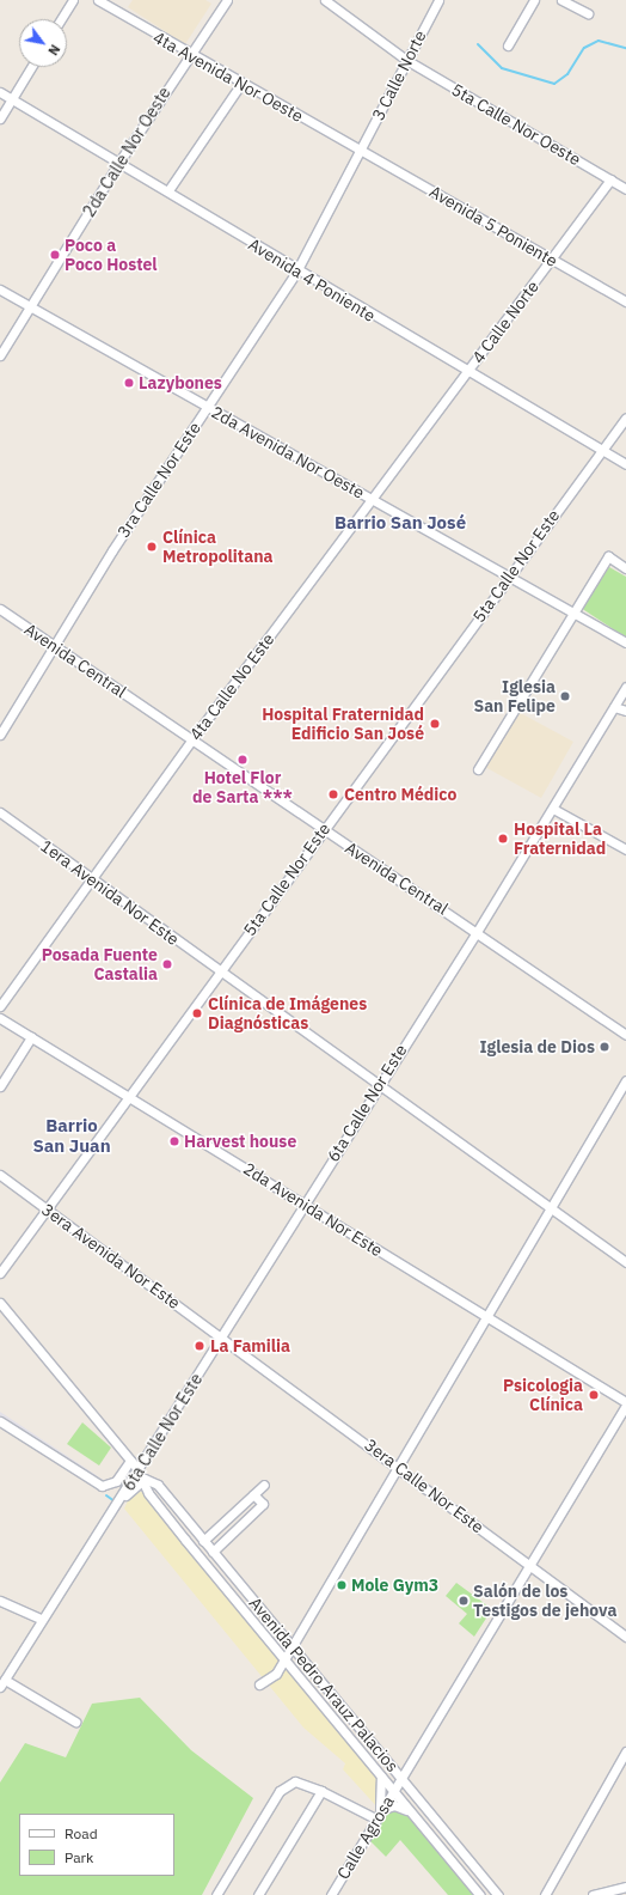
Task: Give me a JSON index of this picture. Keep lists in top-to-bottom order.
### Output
{
  "streets": {
    "street": [
      "3 Calle Norte",
      "4ta Avenida Nor Oeste",
      "5ta Calle Nor Oeste",
      "2da Calle Nor Oeste",
      "Avenida 5 Poniente",
      "Avenida 4 Poniente",
      "4 Calle Norte",
      "2da Avenida Nor Oeste",
      "3ra Calle Nor Este",
      "5ta Calle Nor Este",
      "Avenida Central",
      "4ta Calle No Este",
      "1era Avenida Nor Este",
      "6ta Calle Nor Este",
      "2da Avenida Nor Este",
      "3era Avenida Nor Este",
      "3era Calle Nor Este",
      "Avenida Pedro Arauz Palacios",
      "Calle Agrosa"
    ]
  },
  "crossings": [
    ["3 Calle Norte", "4ta Avenida Nor Oeste"],
    ["3 Calle Norte", "5ta Calle Nor Oeste"],
    ["3 Calle Norte", "Avenida 5 Poniente"],
    ["3 Calle Norte", "3ra Calle Nor Este"],
    ["4ta Avenida Nor Oeste", "2da Calle Nor Oeste"],
    ["4ta Avenida Nor Oeste", "Avenida 5 Poniente"],
    ["4ta Avenida Nor Oeste", "3ra Calle Nor Este"],
    ["5ta Calle Nor Oeste", "4 Calle Norte"],
    ["2da Calle Nor Oeste", "Avenida 4 Poniente"],
    ["2da Calle Nor Oeste", "2da Avenida Nor Oeste"],
    ["Avenida 5 Poniente", "4 Calle Norte"],
    ["Avenida 5 Poniente", "3ra Calle Nor Este"],
    ["Avenida 4 Poniente", "4 Calle Norte"],
    ["Avenida 4 Poniente", "3ra Calle Nor Este"],
    ["Avenida 4 Poniente", "5ta Calle Nor Este"],
    ["Avenida 4 Poniente", "4ta Calle No Este"],
    ["4 Calle Norte", "4ta Calle No Este"],
    ["2da Avenida Nor Oeste", "3ra Calle Nor Este"],
    ["2da Avenida Nor Oeste", "5ta Calle Nor Este"],
    ["2da Avenida Nor Oeste", "4ta Calle No Este"],
    ["3ra Calle Nor Este", "Avenida Central"],
    ["5ta Calle Nor Este", "Avenida Central"],
    ["5ta Calle Nor Este", "1era Avenida Nor Este"],
    ["5ta Calle Nor Este", "2da Avenida Nor Este"],
    ["5ta Calle Nor Este", "3era Avenida Nor Este"],
    ["Avenida Central", "4ta Calle No Este"],
    ["Avenida Central", "6ta Calle Nor Este"],
    ["4ta Calle No Este", "1era Avenida Nor Este"],
    ["6ta Calle Nor Este", "2da Avenida Nor Este"],
    ["6ta Calle Nor Este", "3era Avenida Nor Este"],
    ["6ta Calle Nor Este", "3era Calle Nor Este"],
    ["6ta Calle Nor Este", "Avenida Pedro Arauz Palacios"],
    ["3era Avenida Nor Este", "3era Calle Nor Este"],
    ["3era Calle Nor Este", "Calle Agrosa"],
    ["Avenida Pedro Arauz Palacios", "Calle Agrosa"]
  ],
  "districts": ["Barrio San José", "Barrio San Juan"],
  "places": [
    "Poco a Poco Hostel",
    "Lazybones",
    "Clínica Metropolitana",
    "Iglesia San Felipe",
    "Hospital Fraternidad Edificio San José",
    "Hotel Flor de Sarta ***",
    "Centro Médico",
    "Hospital La Fraternidad",
    "Posada Fuente Castalia",
    "Clínica de Imágenes Diagnósticas",
    "Iglesia de Dios",
    "Harvest house",
    "La Familia",
    "Psicologia Clínica",
    "Mole Gym3",
    "Salón de los Testigos de jehova"
  ],
  "legend": ["Road", "Park"],
  "north": "bottom right"
}
